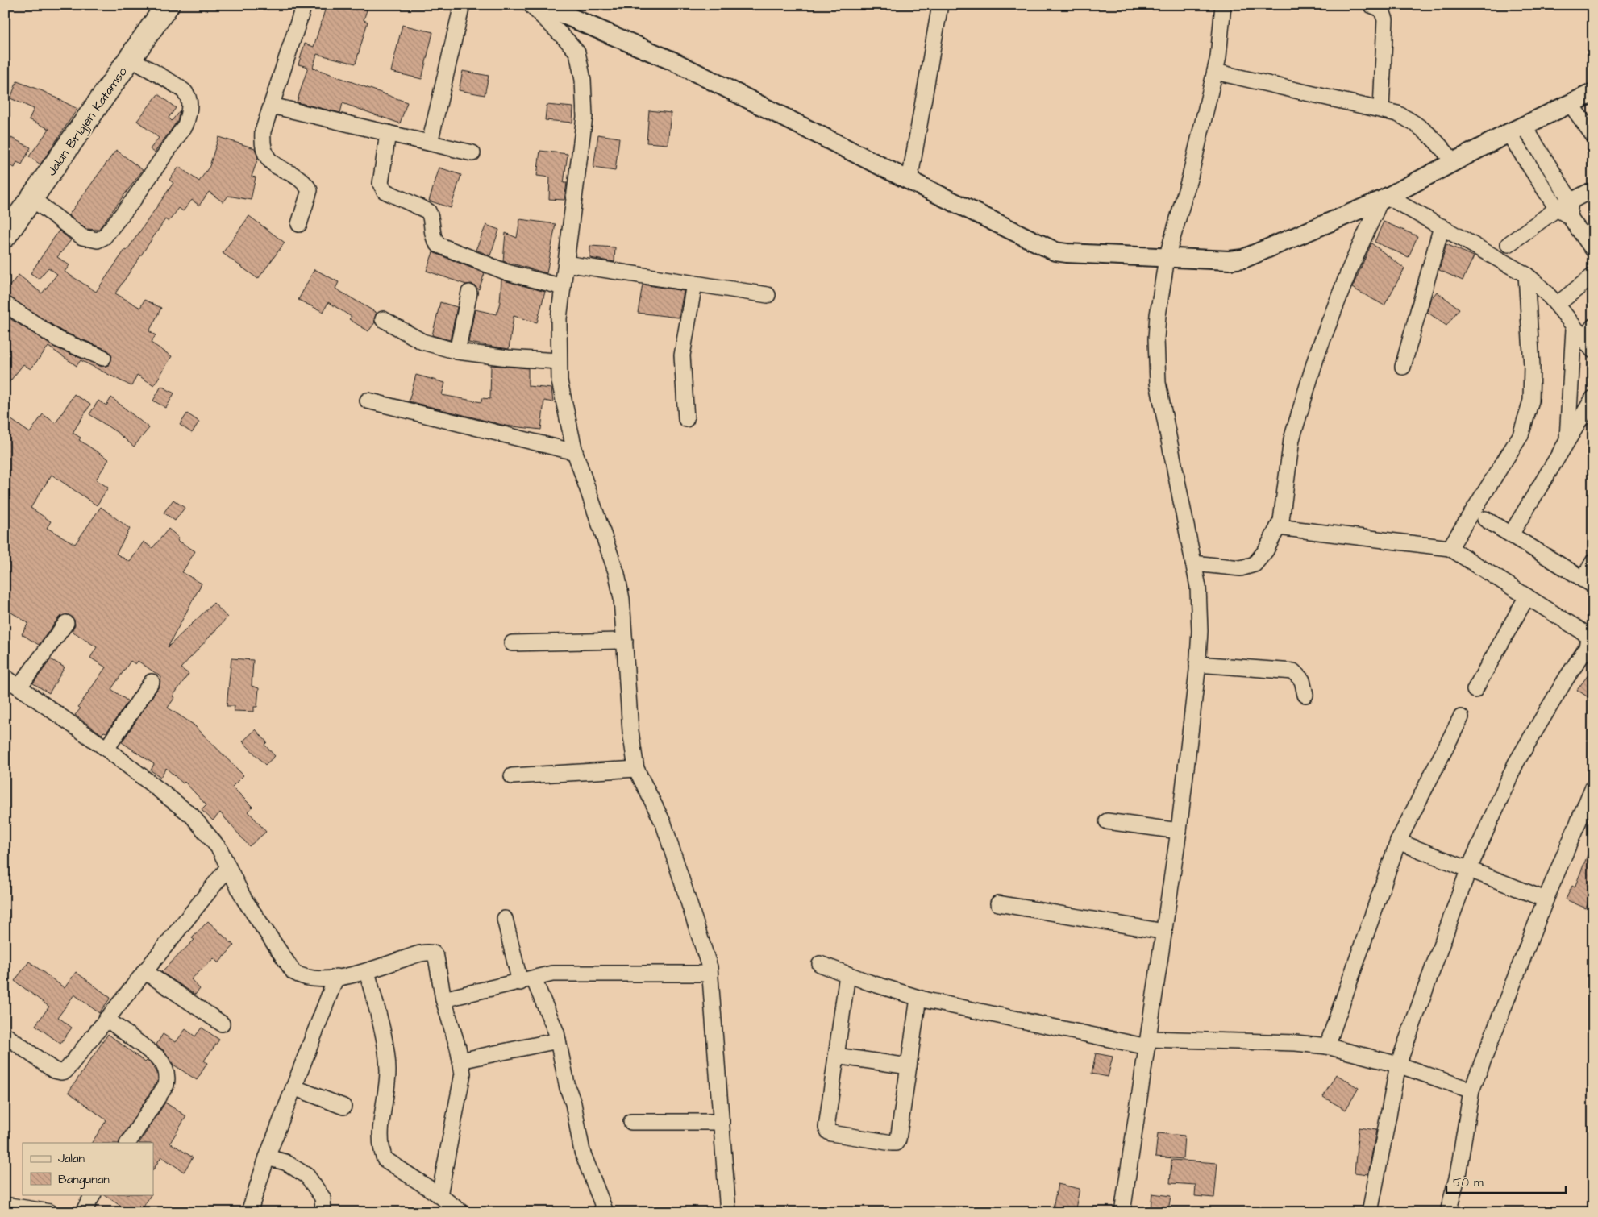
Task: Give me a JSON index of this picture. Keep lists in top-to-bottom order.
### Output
{
  "streets": {
    "main road": ["Jalan Brigjen Katamso"]
  },
  "legend": ["Jalan", "Bangunan"],
  "scale_bar": "50 m"
}
